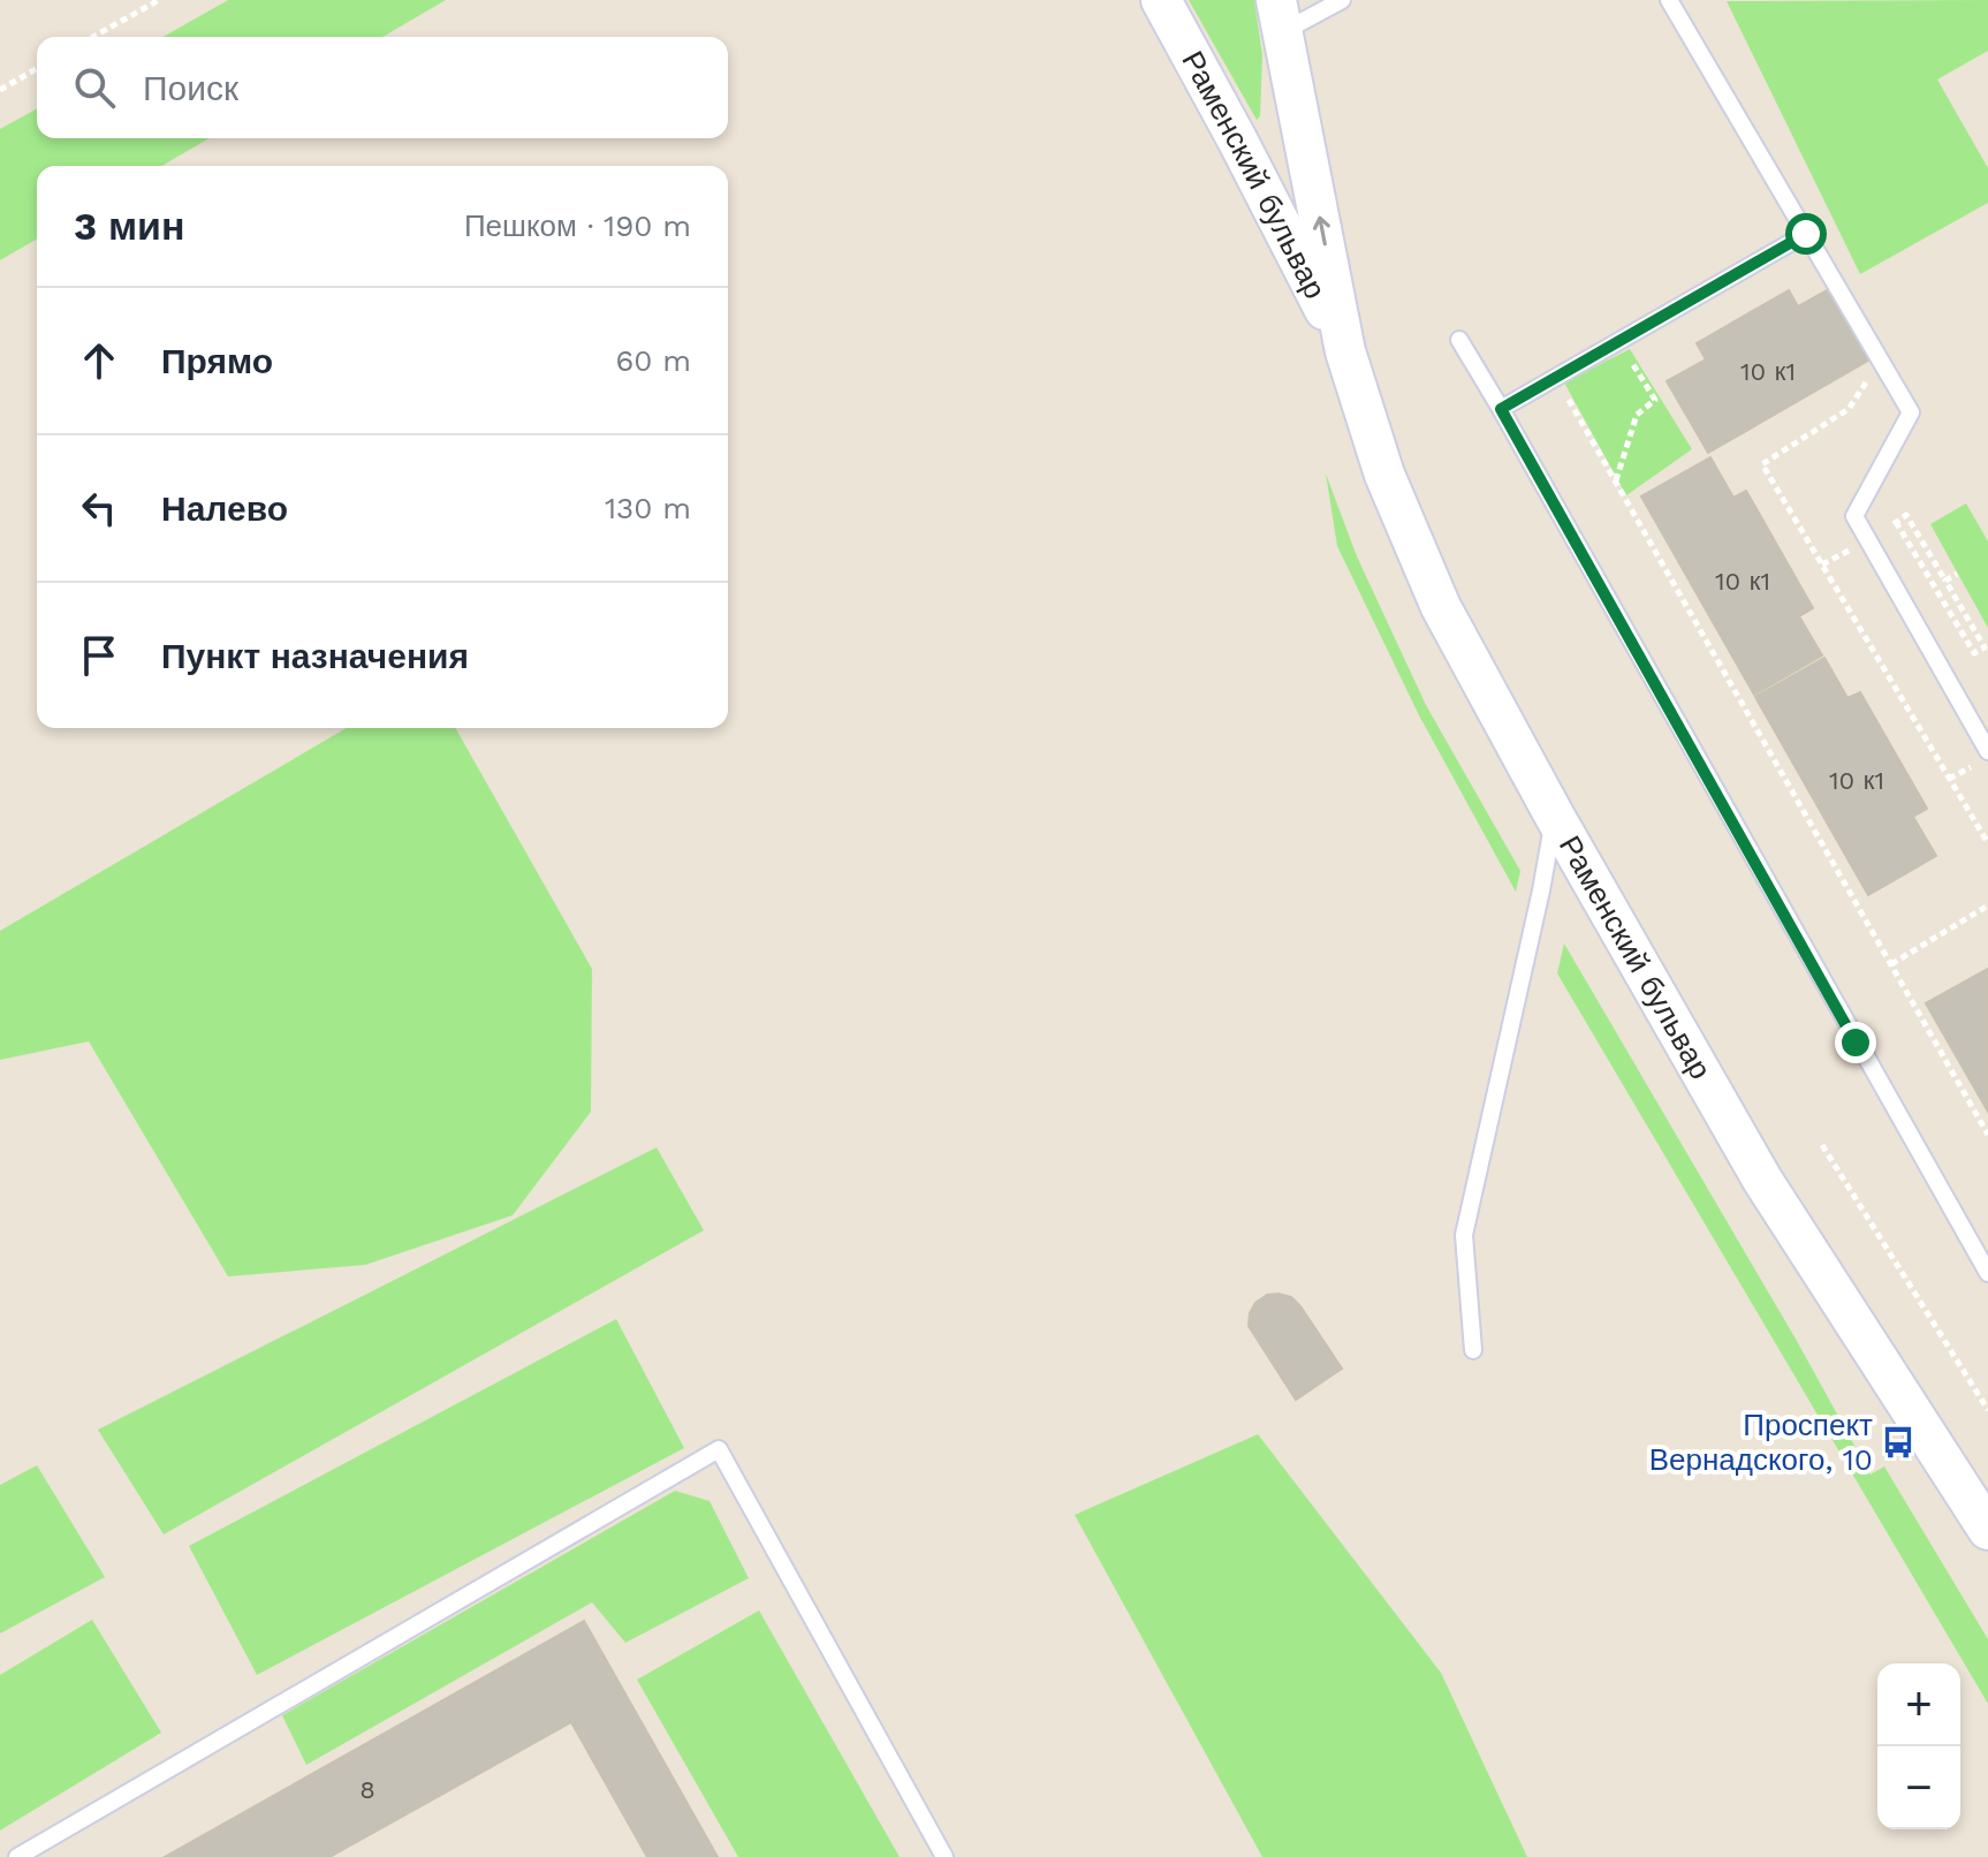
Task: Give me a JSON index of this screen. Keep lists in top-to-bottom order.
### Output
{
  "streets": {
    "street": ["Раменский бульвар"]
  },
  "places": {
    "bus stop": ["Проспект Вернадского, 10"]
  },
  "house_numbers": [
    "10 к1",
    "10 к1",
    "10 к1",
    "8"
  ],
  "page": {
    "search": "Поиск",
    "heading": ["3 мин", "Пешком · 190 m"],
    "list": [
      ["Прямо", "60 m"],
      ["Налево", "130 m"],
      "Пункт назначения"
    ],
    "map_buttons": ["+", "−"]
  }
}
